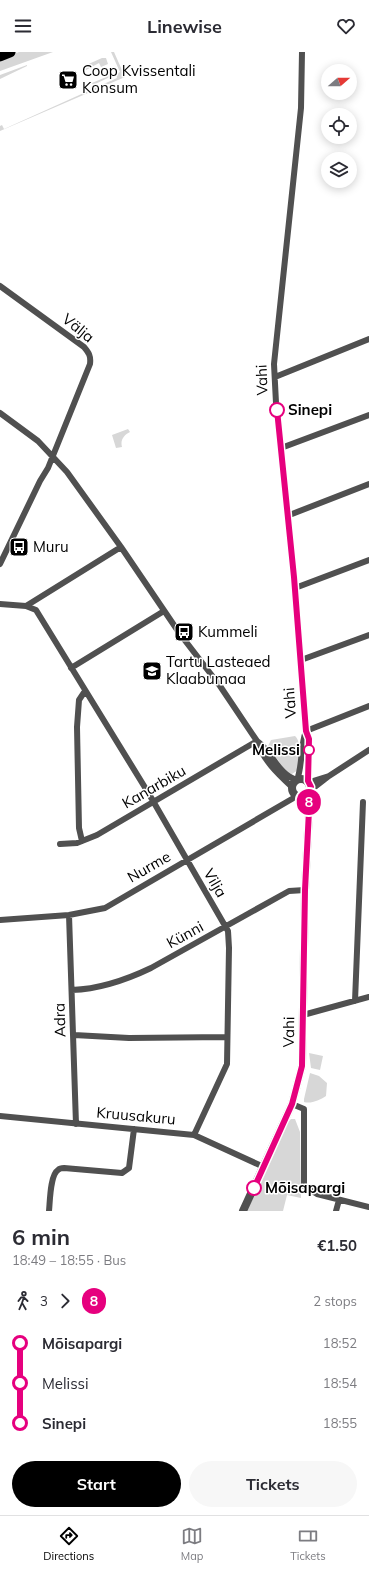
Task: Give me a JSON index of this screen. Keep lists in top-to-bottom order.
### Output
{
  "streets": {
    "street": [
      "Välja",
      "Vahi",
      "Kanarbiku",
      "Nurme",
      "Vilja",
      "Künni",
      "Adra",
      "Kruusakuru"
    ]
  },
  "crossings": [
    ["Vahi", "Nurme"],
    ["Vahi", "Künni"],
    ["Vahi", "Kruusakuru"],
    ["Kanarbiku", "Vilja"],
    ["Nurme", "Vilja"],
    ["Nurme", "Adra"],
    ["Vilja", "Künni"],
    ["Vilja", "Kruusakuru"],
    ["Künni", "Adra"],
    ["Adra", "Kruusakuru"]
  ],
  "places": {
    "supermarket": ["Coop Kvissentali Konsum"],
    "other": ["Sinepi", "Melissi", "Mõisapargi"],
    "bus stop": ["Muru", "Kummeli"],
    "school or university": ["Tartu Lasteaed Klaabumaa"]
  },
  "lines": ["bus line 8"],
  "north": "right",
  "page": {
    "header": "Linewise",
    "on_map": "8",
    "heading": ["6 min", "18:49 – 18:55 · Bus", "€1.50"],
    "legs": ["3", "8", "2 stops"],
    "list": [
      {
        "name": "Mõisapargi",
        "value": "18:52"
      },
      {
        "name": "Melissi",
        "value": "18:54"
      },
      {
        "name": "Sinepi",
        "value": "18:55"
      }
    ],
    "buttons": ["Start", "Tickets"],
    "tabs": ["Directions", "Map", "Tickets"]
  }
}
